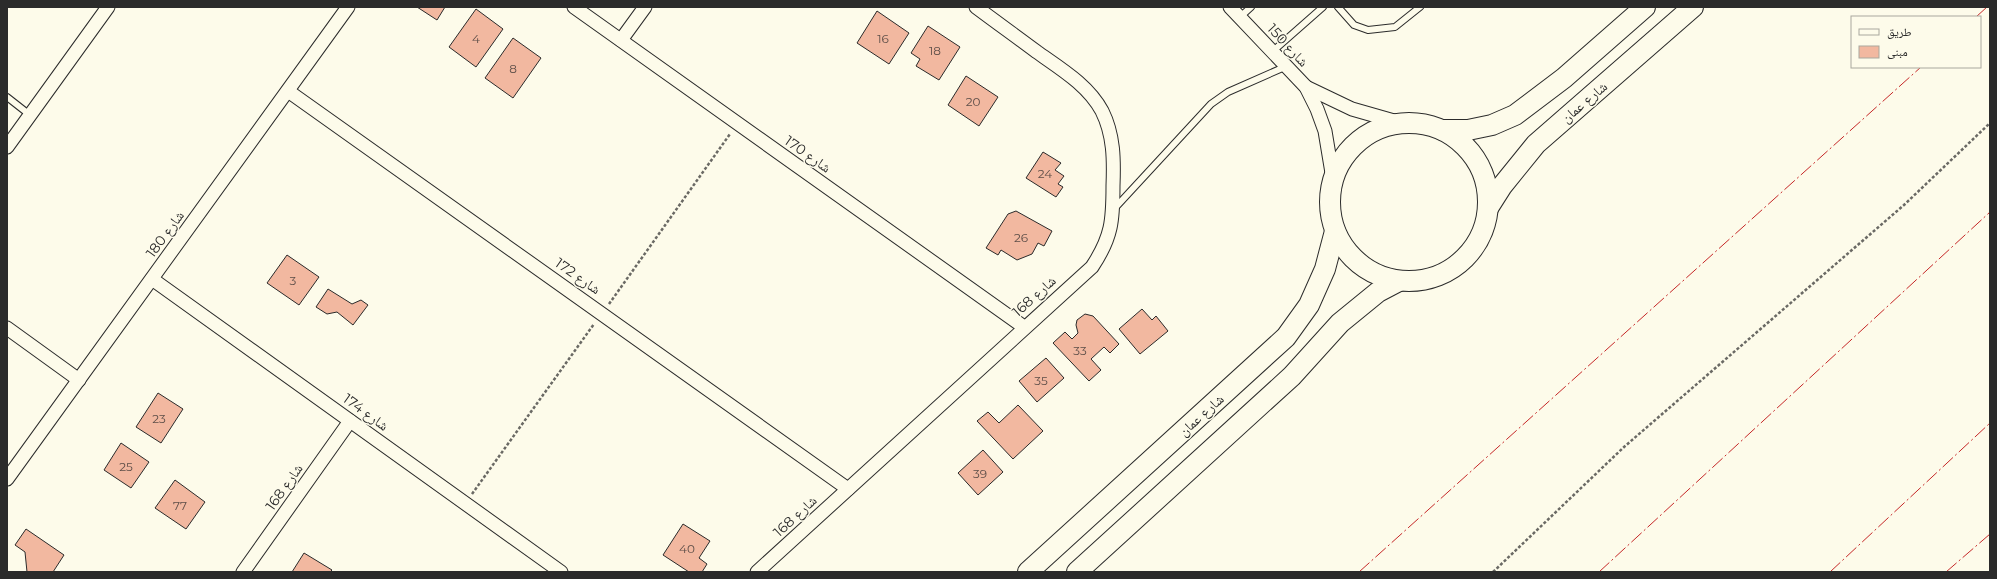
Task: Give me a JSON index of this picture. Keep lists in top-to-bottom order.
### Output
{
  "streets": {
    "main road": ["شارع عمان"],
    "street": [
      "شارع 150",
      "شارع 170",
      "شارع 180",
      "شارع 172",
      "شارع 168",
      "شارع 174"
    ]
  },
  "crossings": [
    ["شارع 170", "شارع 168"],
    ["شارع 180", "شارع 172"],
    ["شارع 180", "شارع 174"],
    ["شارع 172", "شارع 168"],
    ["شارع 168", "شارع 174"]
  ],
  "house_numbers": [
    "4",
    "16",
    "18",
    "8",
    "20",
    "24",
    "26",
    "3",
    "33",
    "35",
    "23",
    "25",
    "39",
    "77",
    "40"
  ],
  "legend": ["طريق", "مبنى"]
}
